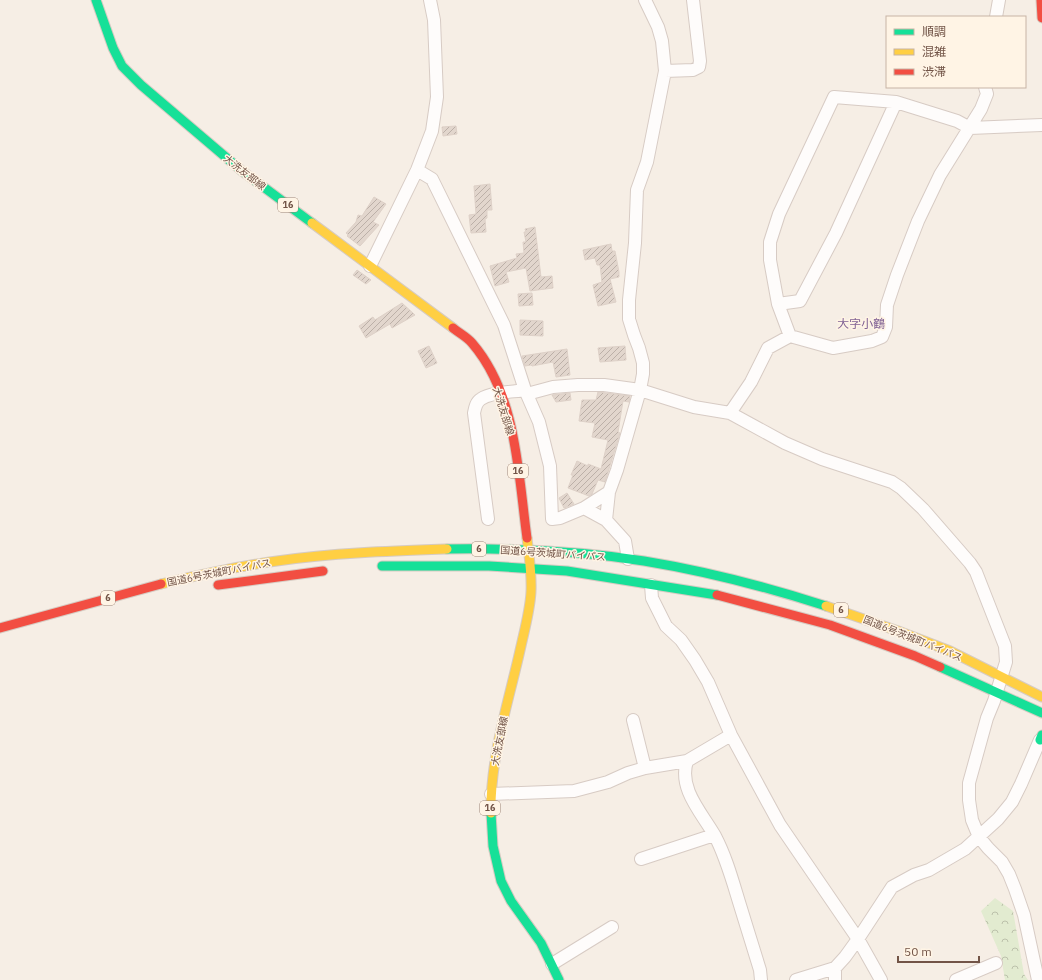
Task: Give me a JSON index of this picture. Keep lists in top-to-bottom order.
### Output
{
  "streets": {
    "main road": [
      "大洗友部線",
      "16",
      "6",
      "国道6号茨城町バイパス"
    ]
  },
  "crossings": [
    ["大洗友部線", "国道6号茨城町バイパス"]
  ],
  "districts": ["大字小鶴"],
  "legend": ["順調", "混雑", "渋滞"],
  "scale_bar": "50 m"
}
